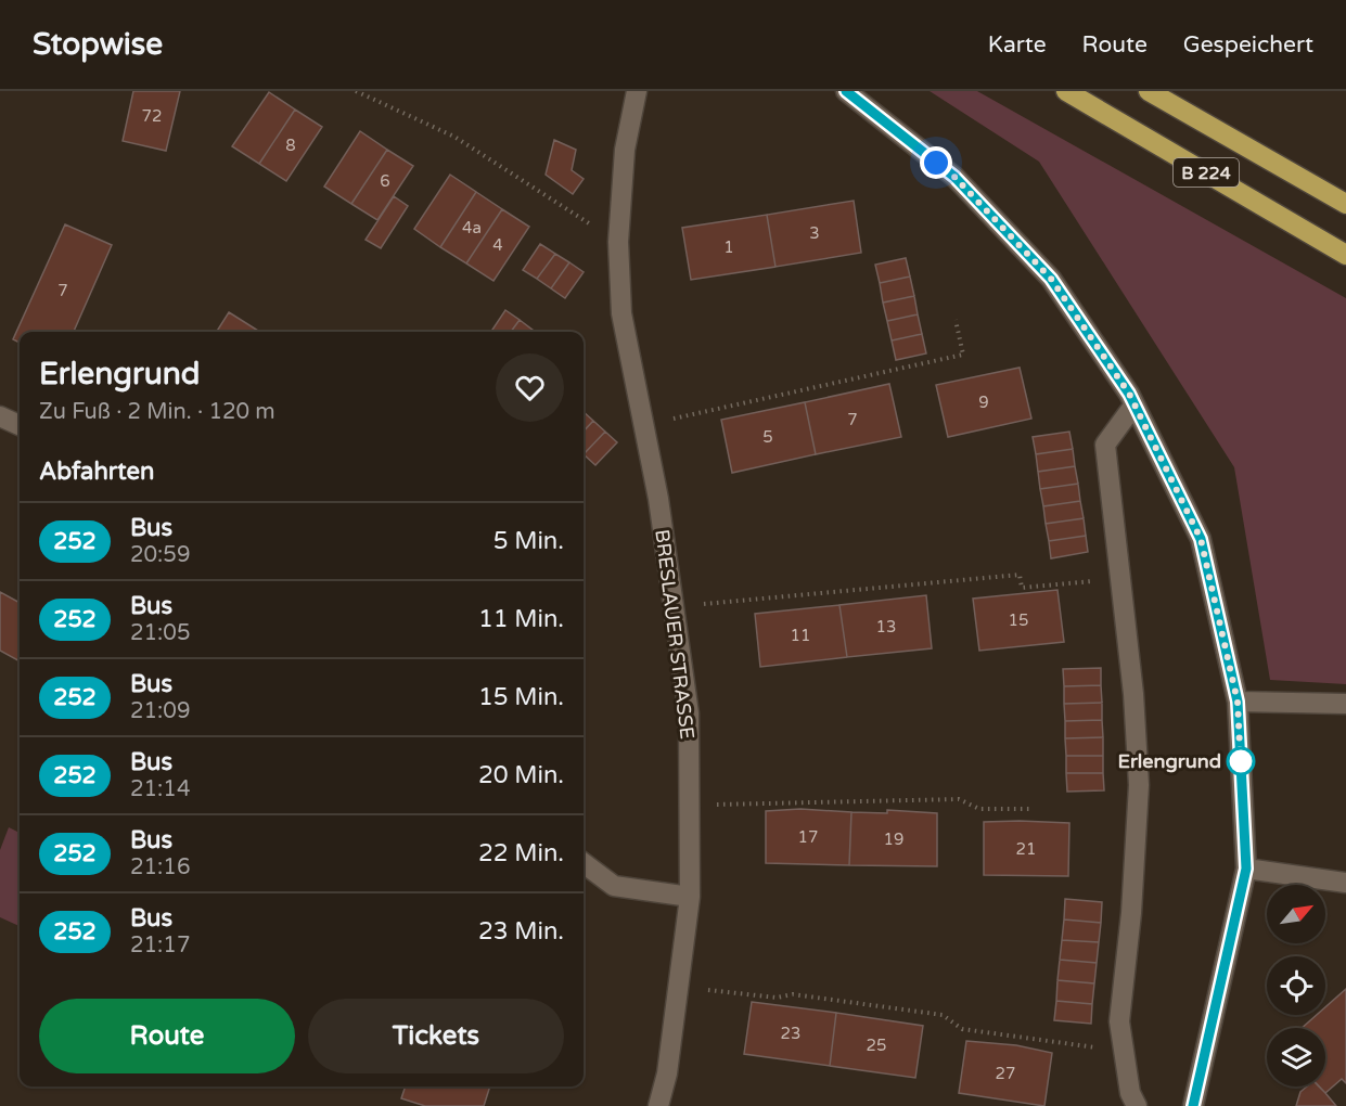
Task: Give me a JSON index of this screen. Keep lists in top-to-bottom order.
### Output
{
  "streets": {
    "highway": ["B 224"],
    "street": ["BRESLAUER STRASSE"]
  },
  "places": ["Erlengrund"],
  "lines": ["bus line 252"],
  "house_numbers": [
    "72",
    "8",
    "6",
    "4a",
    "3",
    "4",
    "1",
    "7",
    "9",
    "7",
    "5",
    "15",
    "13",
    "11",
    "17",
    "19",
    "21",
    "23",
    "25",
    "27"
  ],
  "north": "top right",
  "page": {
    "header": "Stopwise",
    "nav": ["Karte", "Route", "Gespeichert"],
    "heading": [
      ["Erlengrund", "Zu Fuß · 2 Min. · 120 m"],
      "Abfahrten"
    ],
    "list": [
      {
        "mark": "252",
        "name": "Bus",
        "note": "20:59",
        "value": "5 Min."
      },
      {
        "mark": "252",
        "name": "Bus",
        "note": "21:05",
        "value": "11 Min."
      },
      {
        "mark": "252",
        "name": "Bus",
        "note": "21:09",
        "value": "15 Min."
      },
      {
        "mark": "252",
        "name": "Bus",
        "note": "21:14",
        "value": "20 Min."
      },
      {
        "mark": "252",
        "name": "Bus",
        "note": "21:16",
        "value": "22 Min."
      },
      {
        "mark": "252",
        "name": "Bus",
        "note": "21:17",
        "value": "23 Min."
      }
    ],
    "buttons": ["Route", "Tickets"]
  }
}
